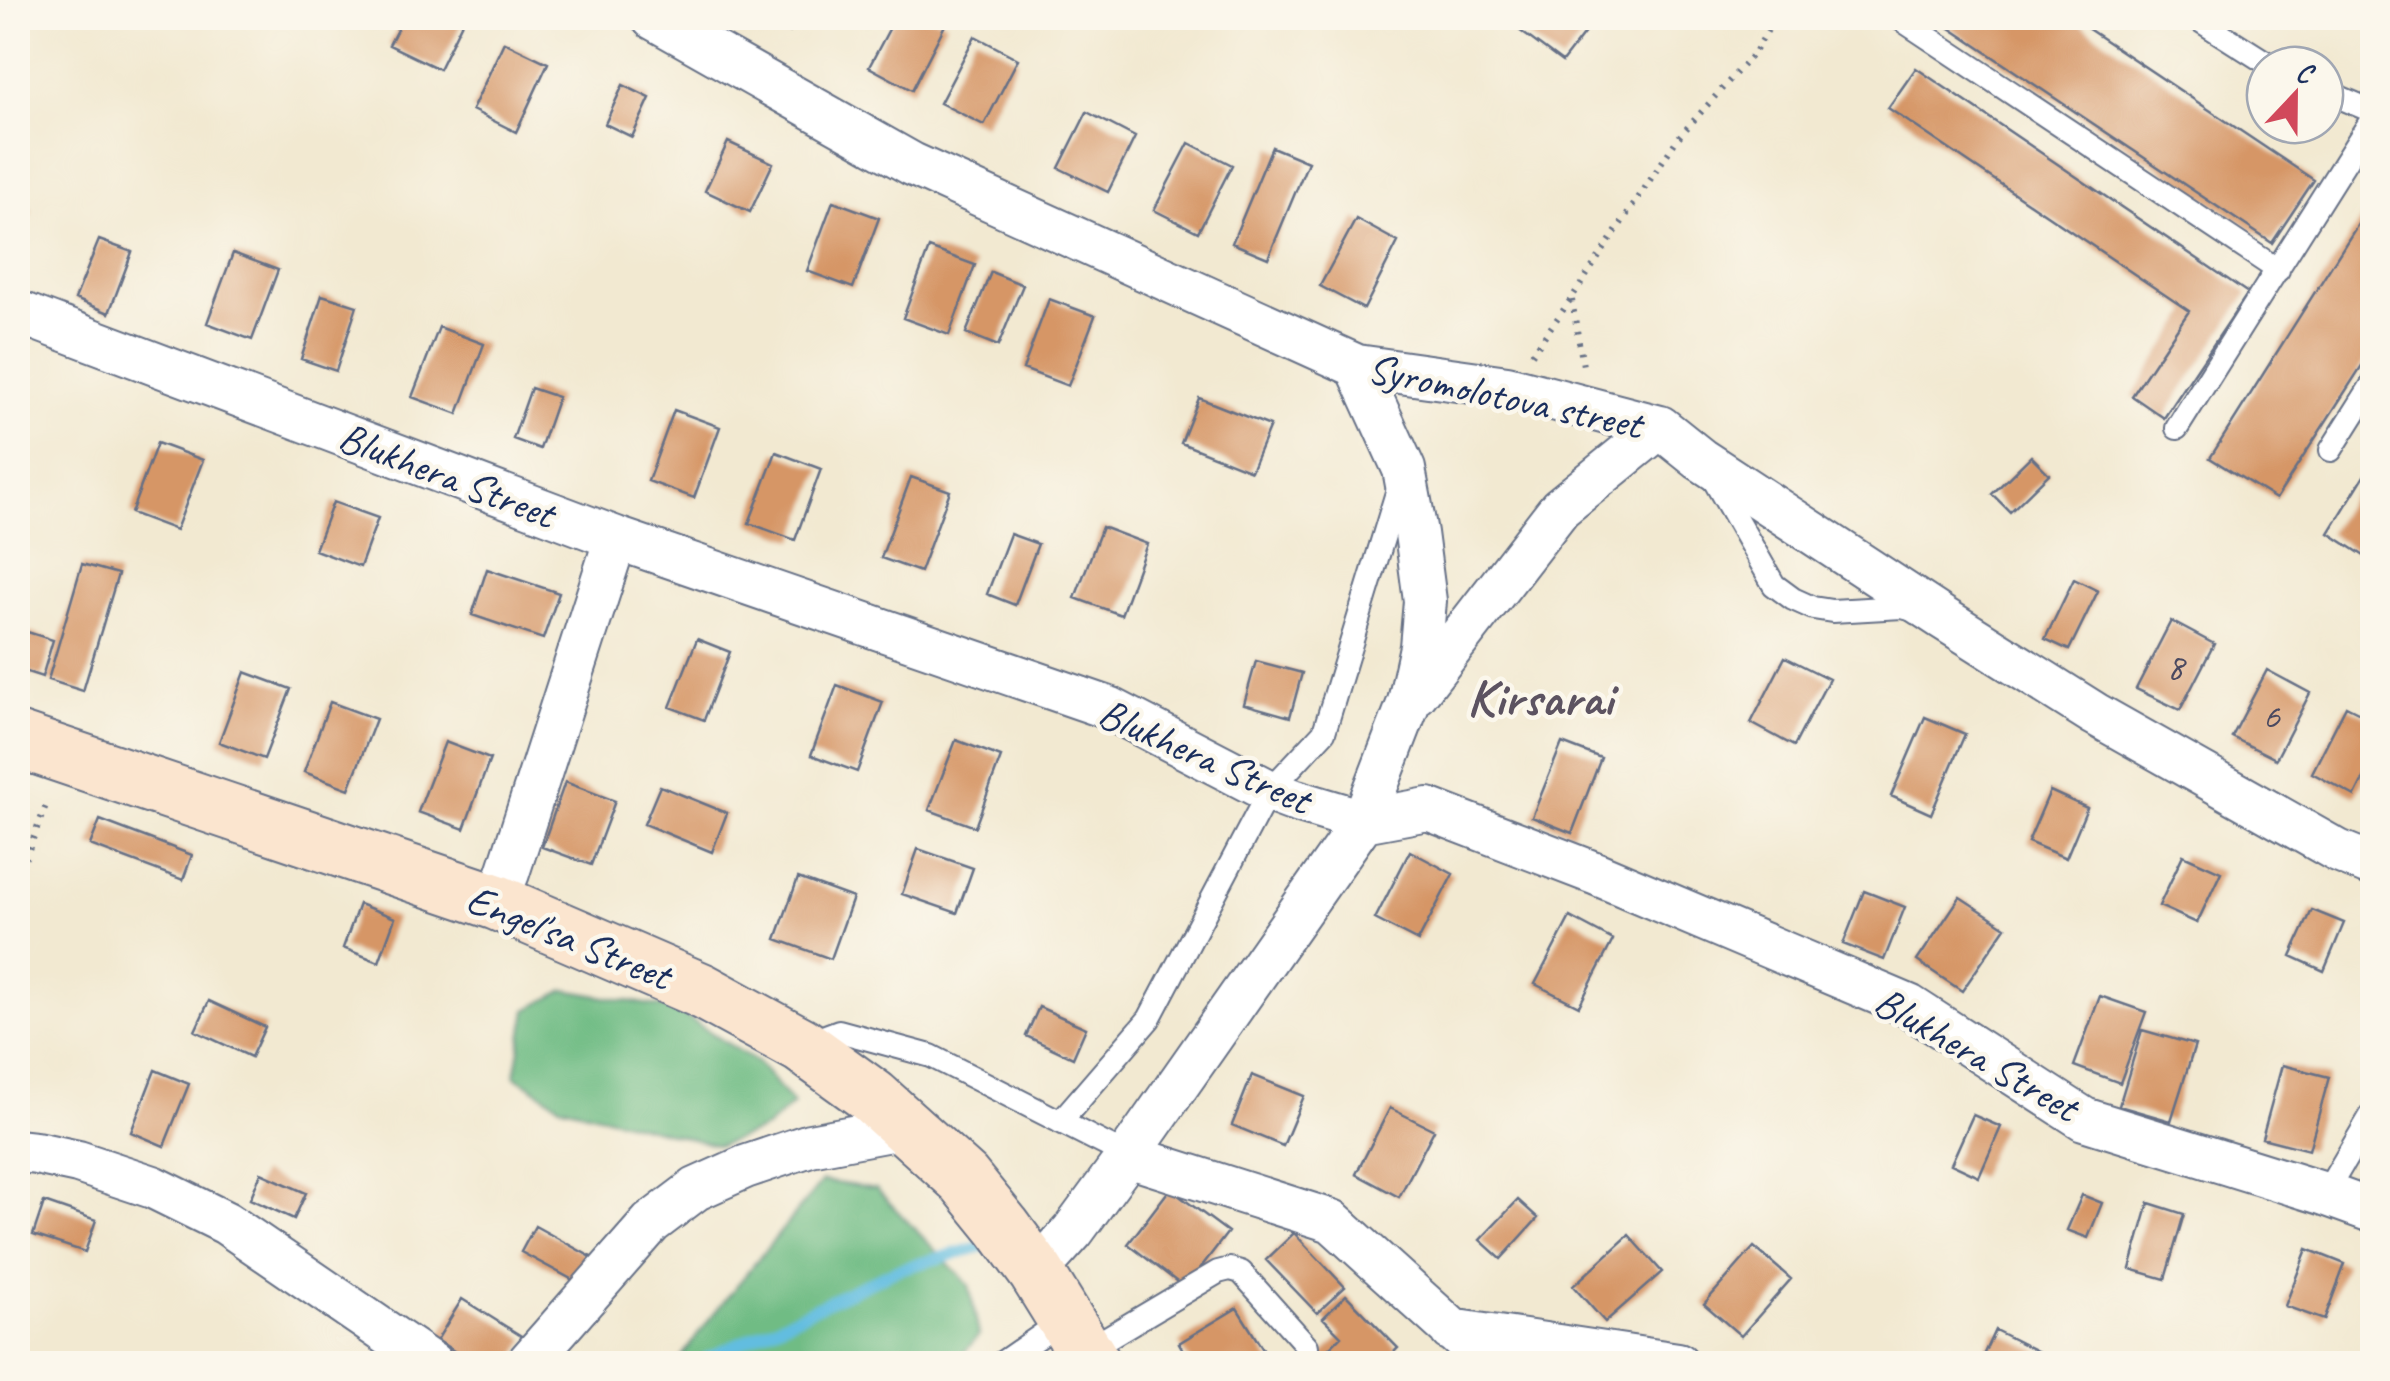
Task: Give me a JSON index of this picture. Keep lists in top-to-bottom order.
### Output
{
  "streets": {
    "main road": ["Engel'sa Street"],
    "street": ["Syromolotova street", "Blukhera Street"]
  },
  "districts": ["Kirsarai"],
  "house_numbers": ["8", "6"],
  "north": "top"
}
